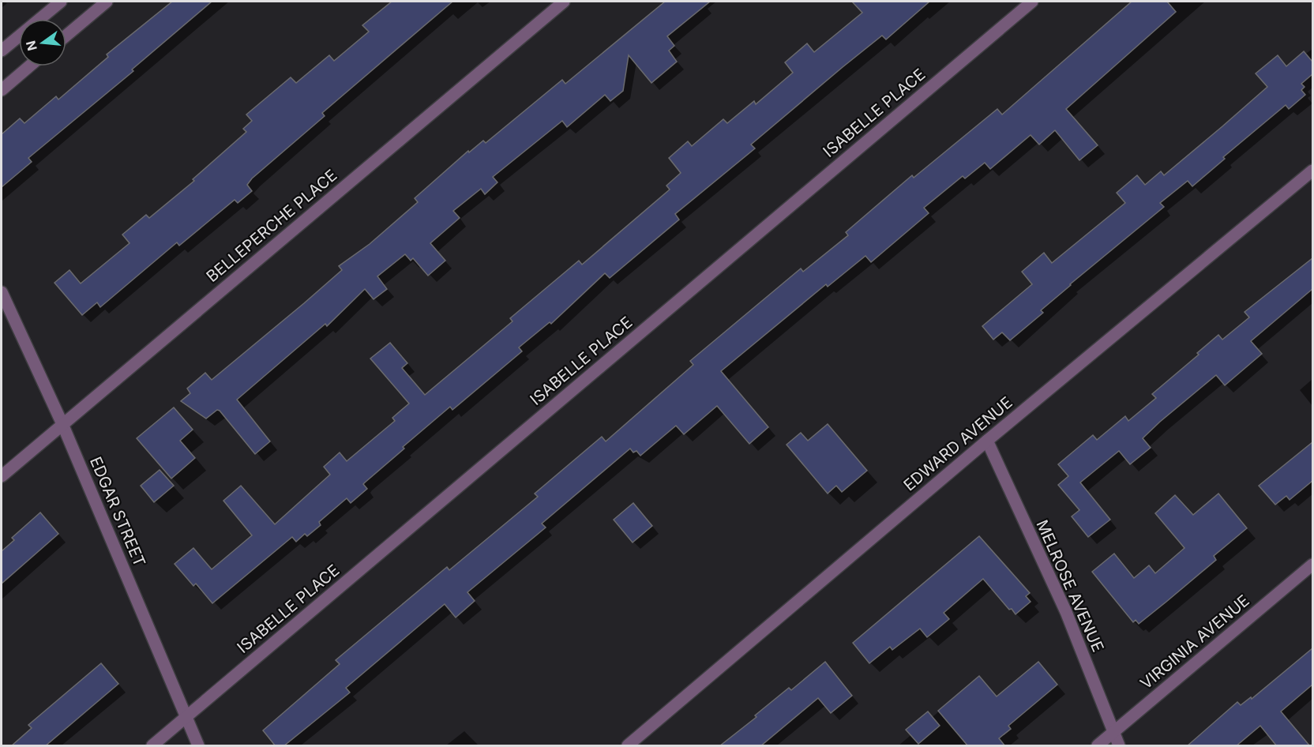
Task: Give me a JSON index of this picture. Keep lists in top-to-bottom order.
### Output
{
  "streets": {
    "street": [
      "ISABELLE PLACE",
      "BELLEPERCHE PLACE",
      "EDWARD AVENUE",
      "EDGAR STREET",
      "MELROSE AVENUE",
      "VIRGINIA AVENUE"
    ]
  },
  "crossings": [
    ["ISABELLE PLACE", "EDGAR STREET"],
    ["BELLEPERCHE PLACE", "EDGAR STREET"],
    ["EDWARD AVENUE", "MELROSE AVENUE"],
    ["MELROSE AVENUE", "VIRGINIA AVENUE"]
  ],
  "north": "left"
}
